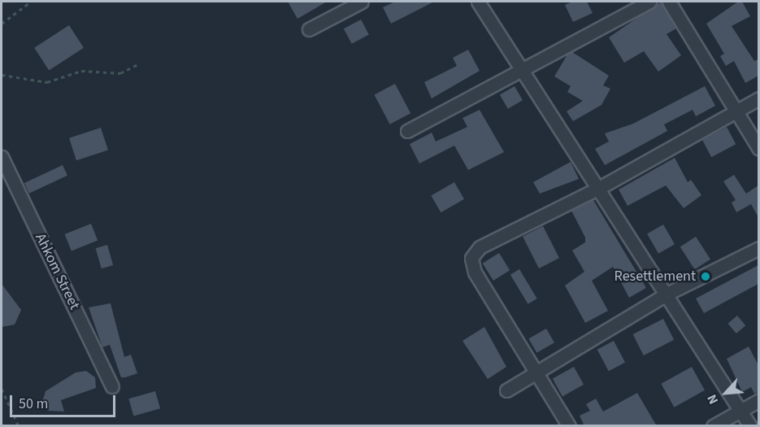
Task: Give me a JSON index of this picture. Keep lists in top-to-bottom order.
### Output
{
  "streets": {
    "street": ["Ahkom Street"]
  },
  "places": ["Resettlement"],
  "scale_bar": "50 m",
  "north": "bottom left"
}
